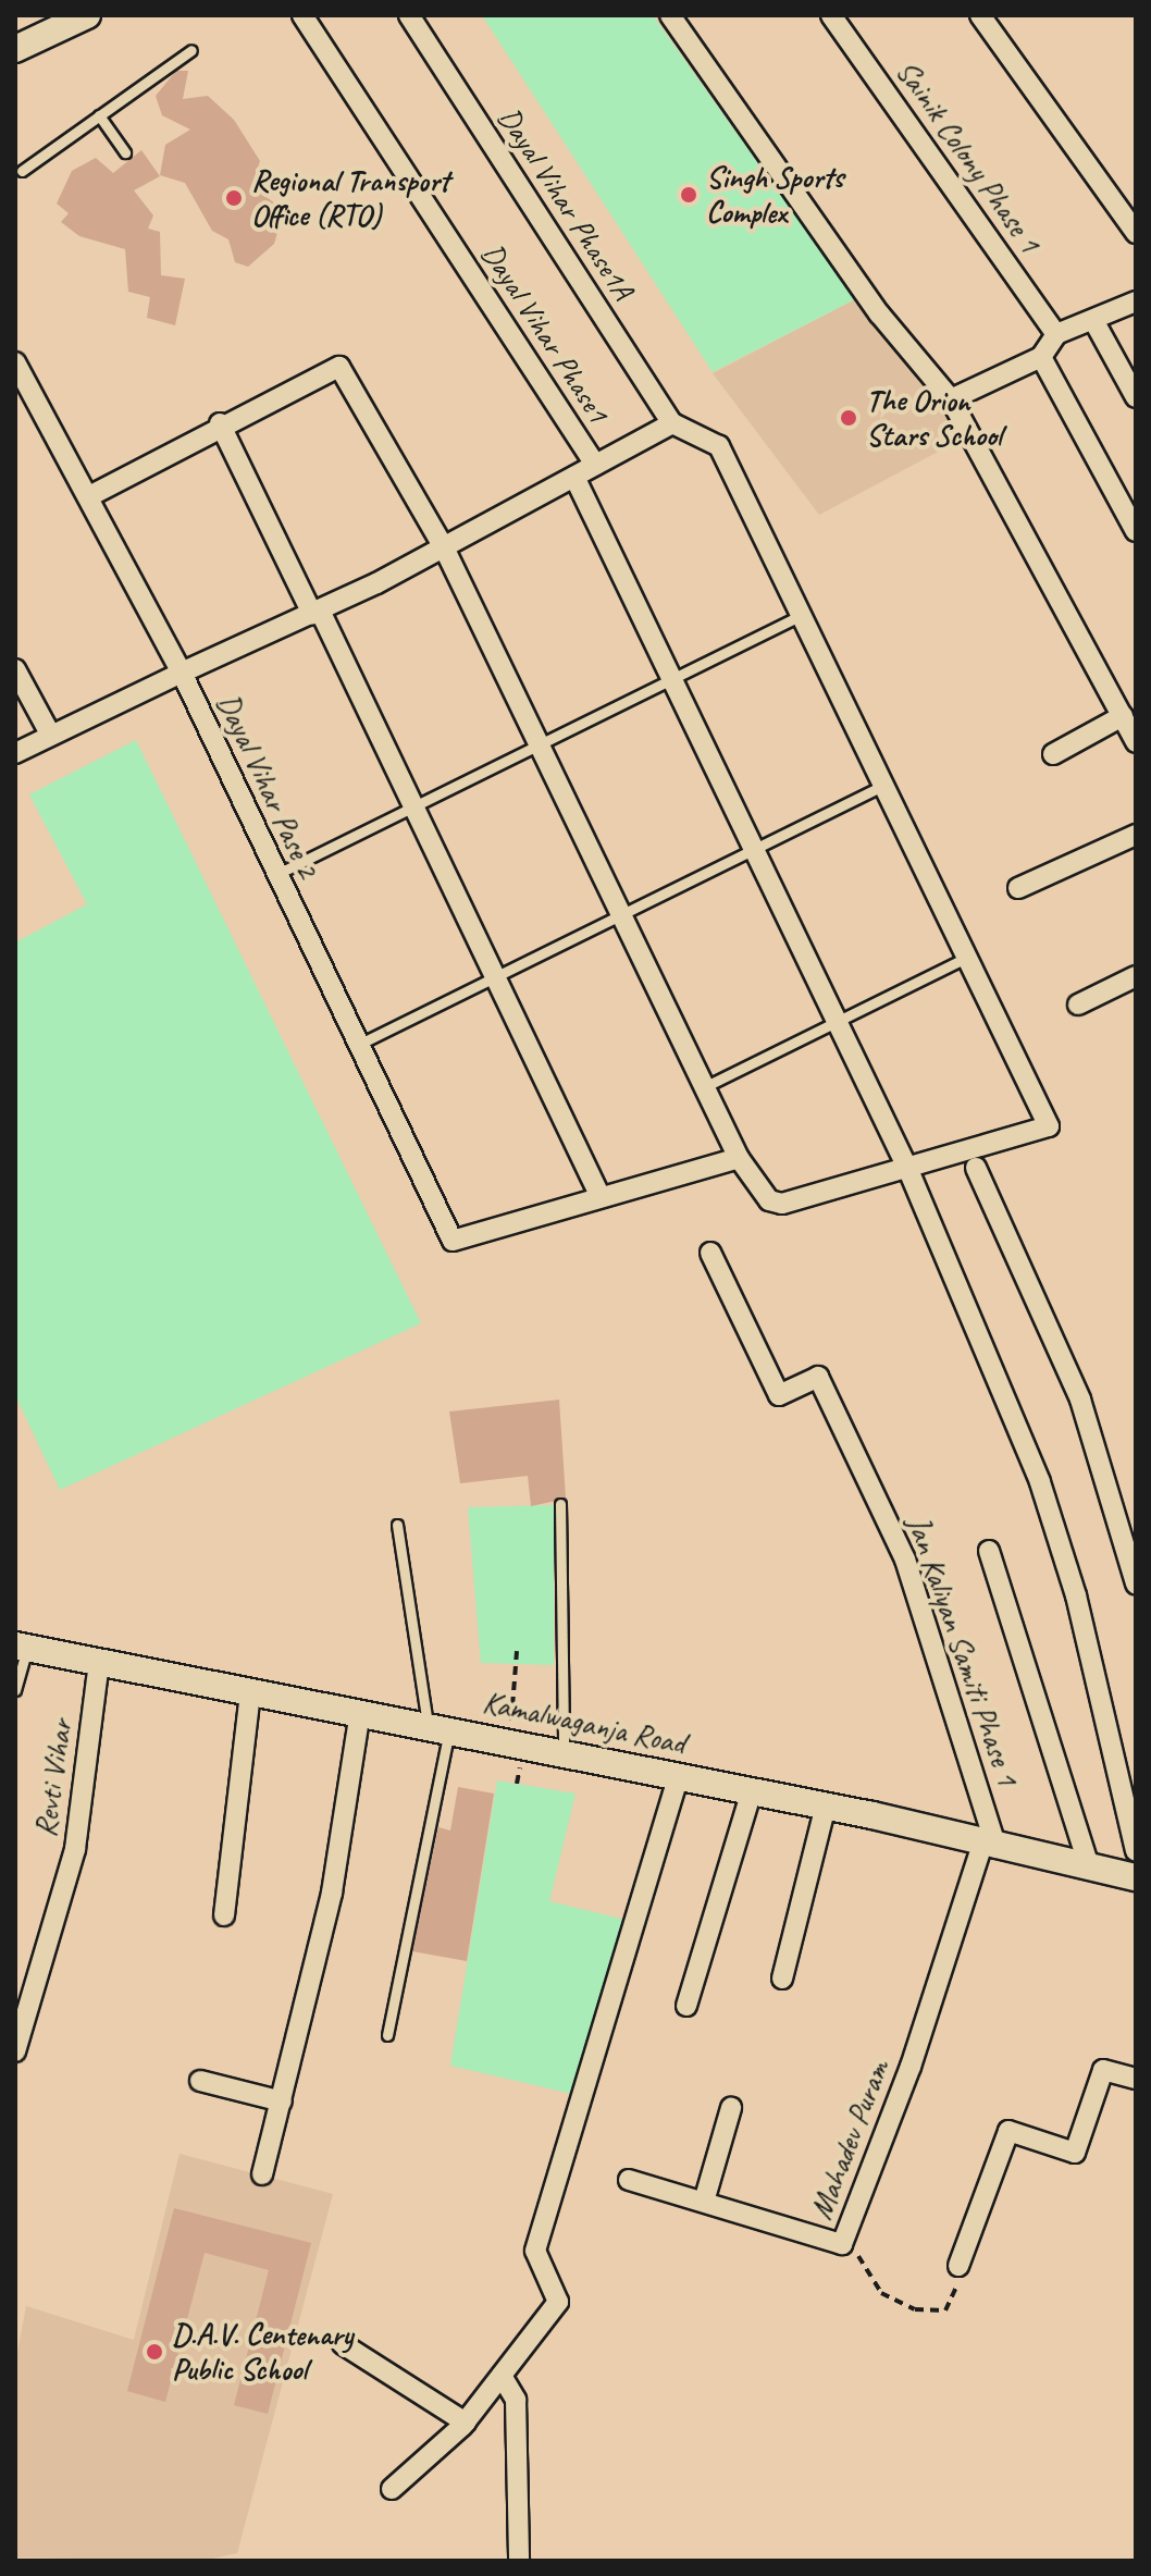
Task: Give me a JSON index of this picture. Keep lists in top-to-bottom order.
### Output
{
  "streets": {
    "main road": ["Kamalwaganja Road"],
    "street": [
      "Sainik Colony Phase 1",
      "Dayal Vihar Phase1A",
      "Dayal Vihar Phase1",
      "Dayal Vihar Pase 2",
      "Jan Kaliyan Samiti Phase 1",
      "Revti Vihar",
      "Mahadev Puram"
    ]
  },
  "crossings": [
    ["Jan Kaliyan Samiti Phase 1", "Kamalwaganja Road"],
    ["Jan Kaliyan Samiti Phase 1", "Mahadev Puram"],
    ["Kamalwaganja Road", "Revti Vihar"],
    ["Kamalwaganja Road", "Mahadev Puram"]
  ],
  "places": [
    "Singh Sports Complex",
    "Regional Transport Office (RTO)",
    "The Orion Stars School",
    "D.A.V. Centenary Public School"
  ]
}
